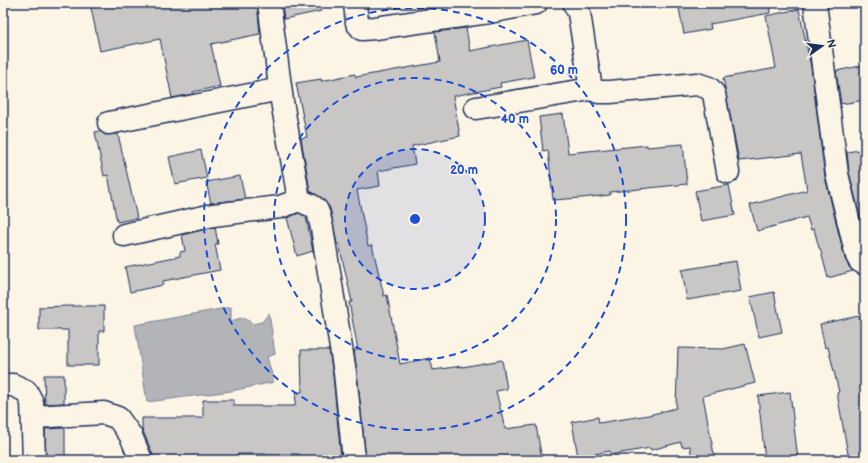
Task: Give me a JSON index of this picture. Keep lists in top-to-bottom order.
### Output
{
  "north": "right",
  "rings": ["60 m", "40 m", "20 m"]
}
